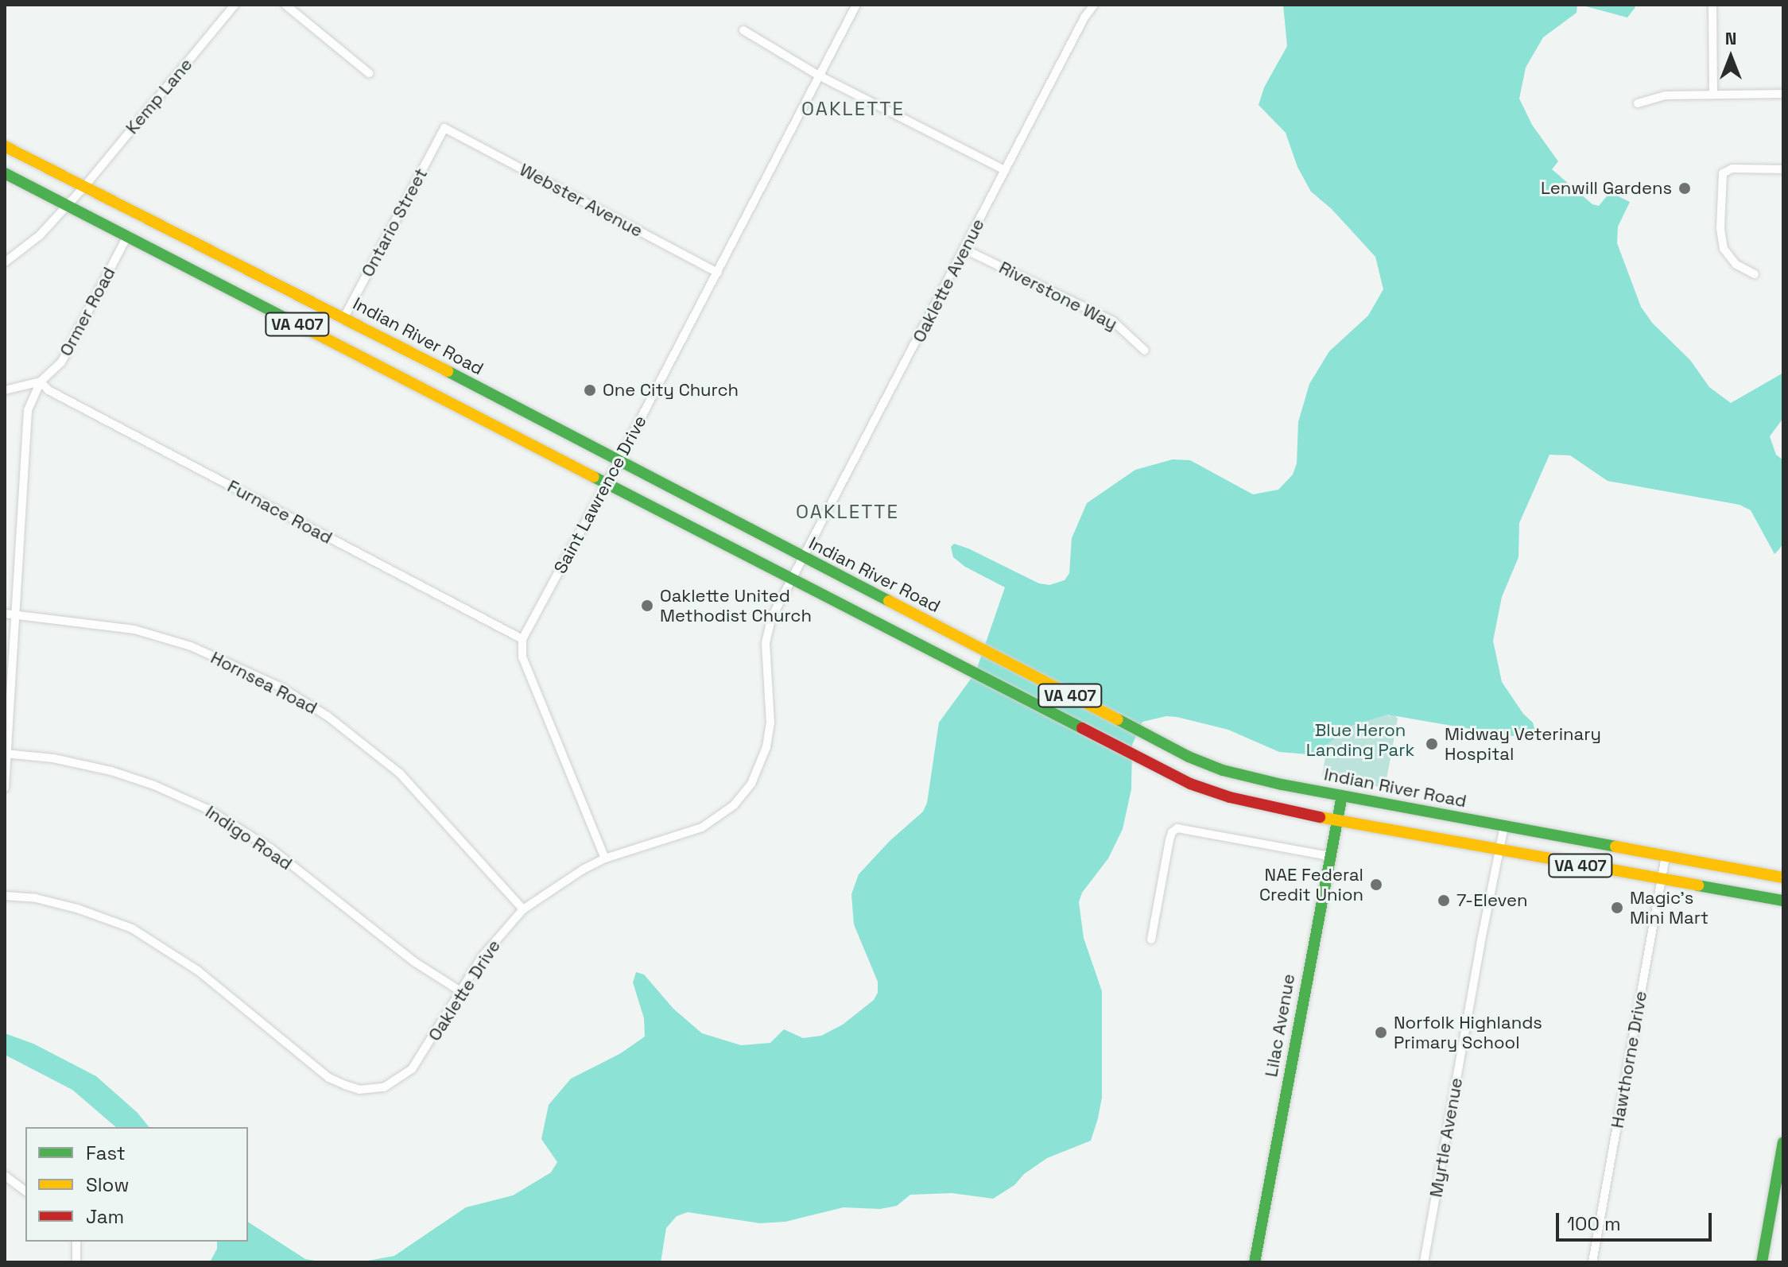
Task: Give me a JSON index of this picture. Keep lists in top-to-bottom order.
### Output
{
  "streets": {
    "main road": ["VA 407", "Indian River Road", "Lilac Avenue"],
    "street": [
      "Kemp Lane",
      "Webster Avenue",
      "Ontario Street",
      "Oaklette Avenue",
      "Riverstone Way",
      "Ormer Road",
      "Saint Lawrence Drive",
      "Furnace Road",
      "Hornsea Road",
      "Indigo Road",
      "Oaklette Drive",
      "Hawthorne Drive",
      "Myrtle Avenue"
    ]
  },
  "crossings": [
    ["Kemp Lane", "VA 407"],
    ["Kemp Lane", "Indian River Road"],
    ["Webster Avenue", "Ontario Street"],
    ["Webster Avenue", "Saint Lawrence Drive"],
    ["Ontario Street", "Indian River Road"],
    ["Oaklette Avenue", "Riverstone Way"],
    ["Oaklette Avenue", "Indian River Road"],
    ["Oaklette Avenue", "Oaklette Drive"],
    ["Ormer Road", "VA 407"],
    ["Ormer Road", "Furnace Road"],
    ["VA 407", "Saint Lawrence Drive"],
    ["VA 407", "Oaklette Drive"],
    ["VA 407", "Lilac Avenue"],
    ["VA 407", "Hawthorne Drive"],
    ["VA 407", "Myrtle Avenue"],
    ["Indian River Road", "Saint Lawrence Drive"],
    ["Indian River Road", "Oaklette Drive"],
    ["Indian River Road", "Lilac Avenue"],
    ["Indian River Road", "Hawthorne Drive"],
    ["Indian River Road", "Myrtle Avenue"],
    ["Saint Lawrence Drive", "Furnace Road"],
    ["Hornsea Road", "Oaklette Drive"],
    ["Indigo Road", "Oaklette Drive"]
  ],
  "districts": ["OAKLETTE", "OAKLETTE"],
  "parks": ["Blue Heron Landing Park"],
  "places": [
    "Lenwill Gardens",
    "One City Church",
    "Oaklette United Methodist Church",
    "Midway Veterinary Hospital",
    "NAE Federal Credit Union",
    "7-Eleven",
    "Magic's Mini Mart",
    "Norfolk Highlands Primary School"
  ],
  "legend": ["Fast", "Slow", "Jam"],
  "scale_bar": "100 m",
  "north": "top"
}
